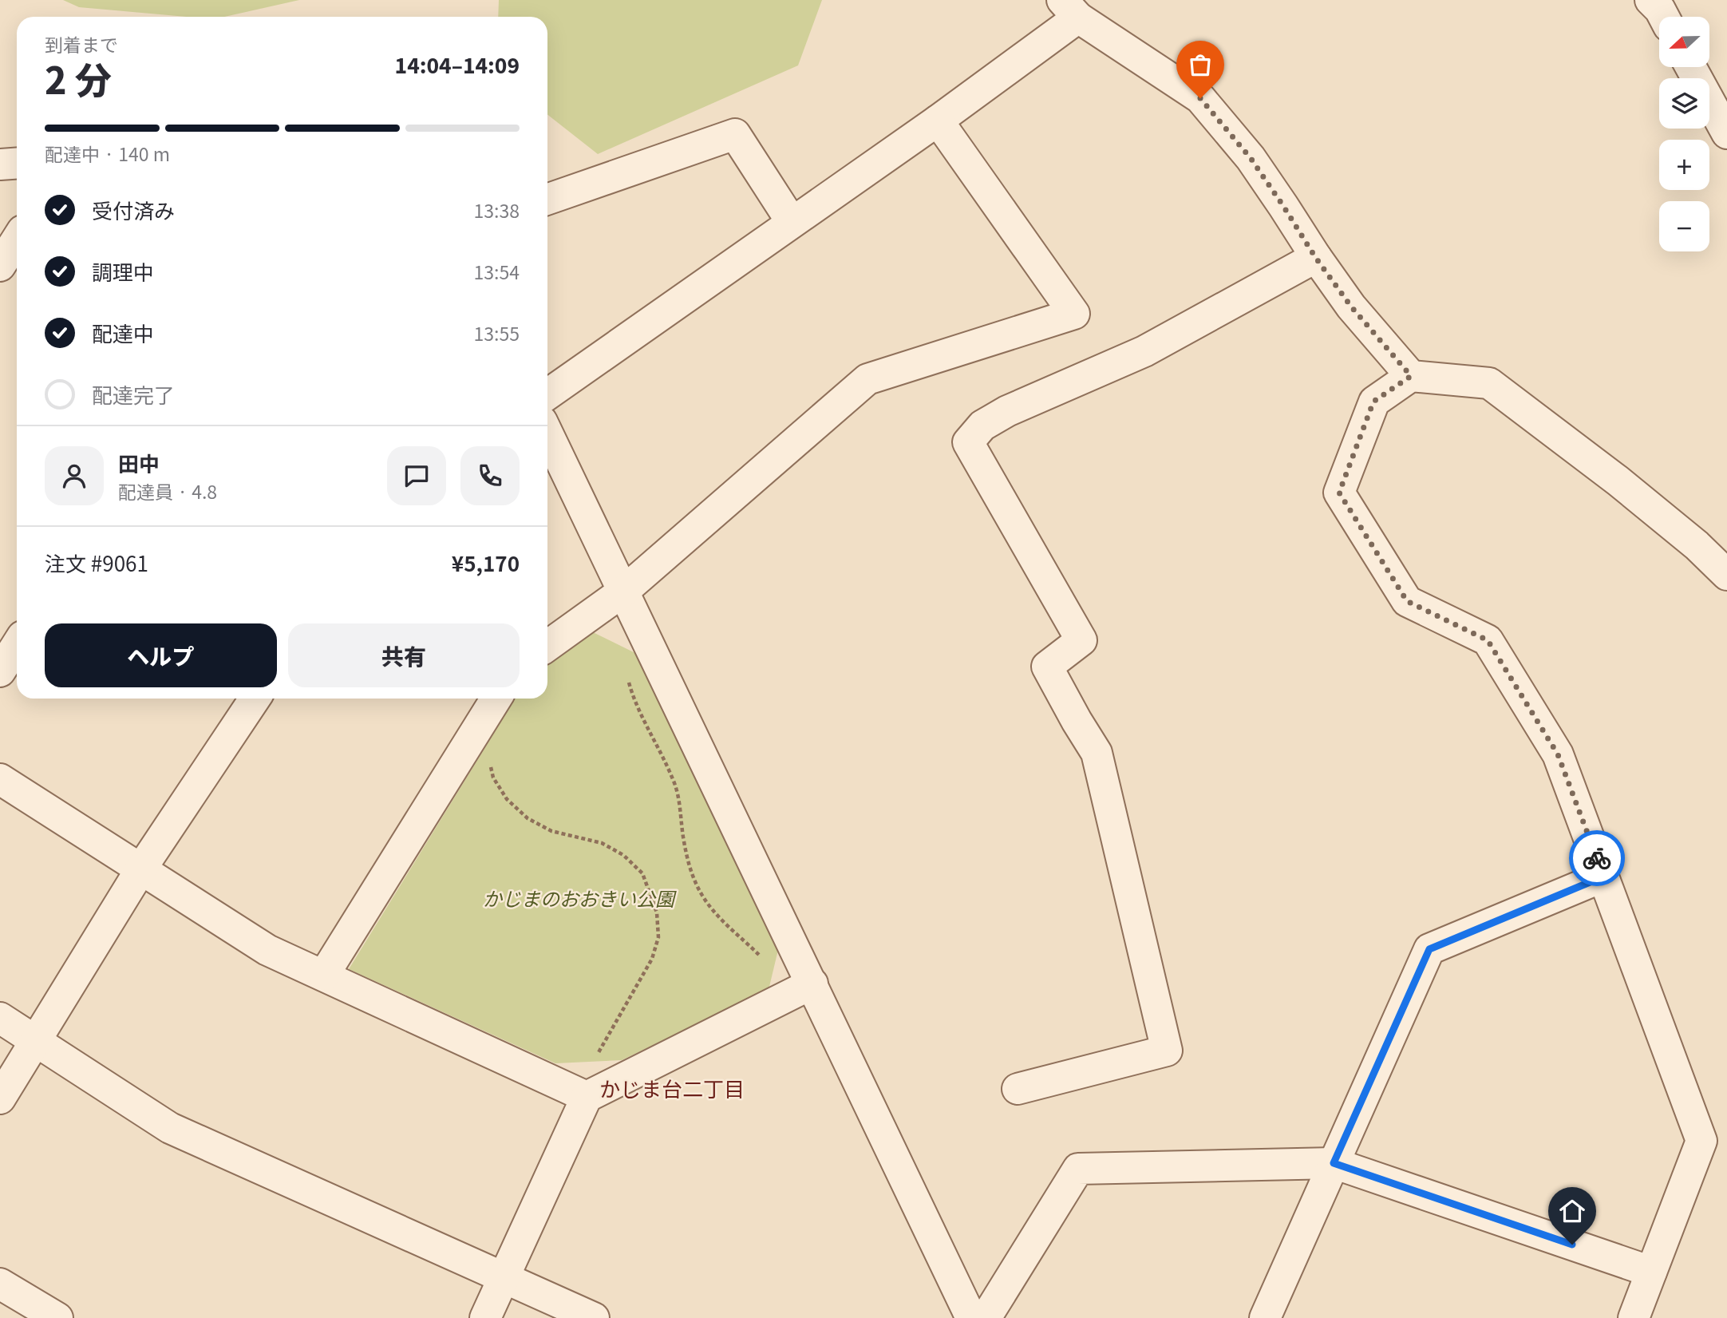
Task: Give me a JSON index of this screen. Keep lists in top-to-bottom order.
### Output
{
  "districts": ["かじま台二丁目"],
  "parks": ["かじまのおおきい公園"],
  "north": "left",
  "page": {
    "map_buttons": ["+", "−"],
    "heading": ["2 分", "到着まで", "14:04–14:09"],
    "panel": [
      "田中",
      "配達員 · 4.8",
      "注文 #9061",
      "¥5,170"
    ],
    "bar": "配達中 · 140 m",
    "list": [
      ["受付済み", "13:38"],
      ["調理中", "13:54"],
      ["配達中", "13:55"],
      "配達完了"
    ],
    "buttons": ["ヘルプ", "共有"]
  }
}
